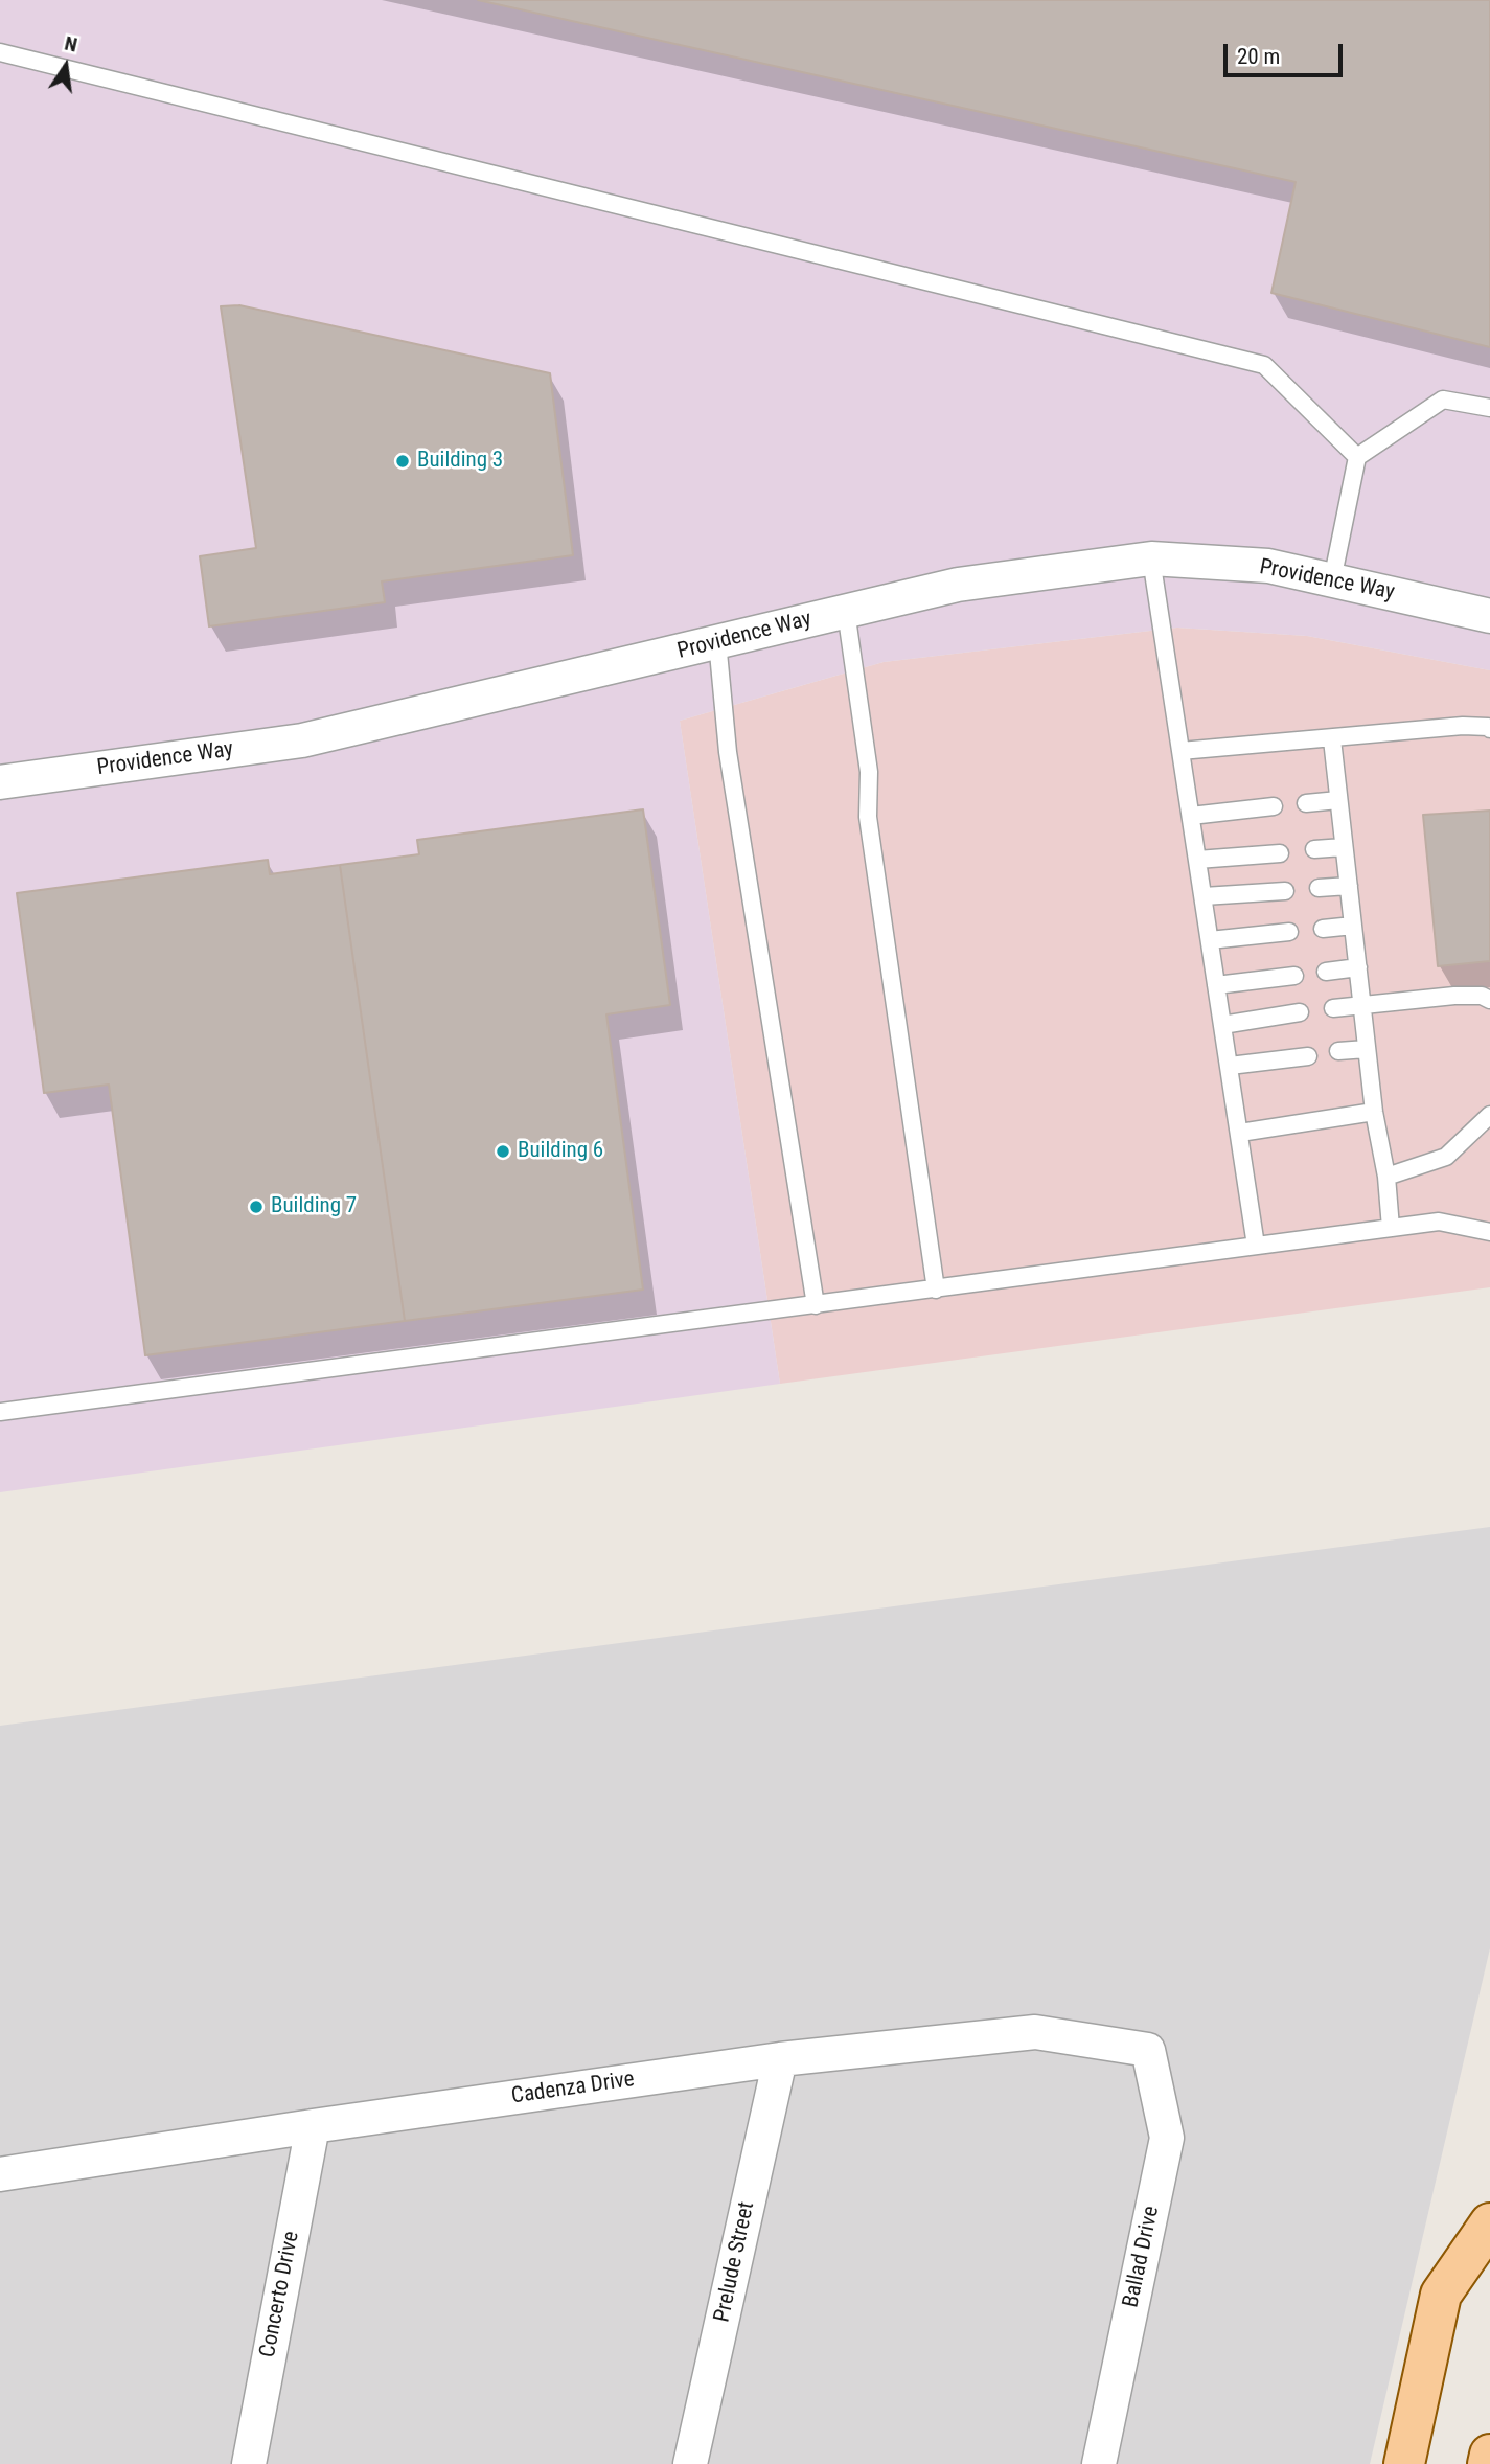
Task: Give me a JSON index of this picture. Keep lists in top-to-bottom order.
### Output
{
  "streets": {
    "street": [
      "Providence Way",
      "Cadenza Drive",
      "Ballad Drive",
      "Prelude Street",
      "Concerto Drive"
    ]
  },
  "crossings": [
    ["Cadenza Drive", "Ballad Drive"],
    ["Cadenza Drive", "Prelude Street"],
    ["Cadenza Drive", "Concerto Drive"]
  ],
  "places": ["Building 3", "Building 6", "Building 7"],
  "scale_bar": "20 m",
  "north": "top"
}
